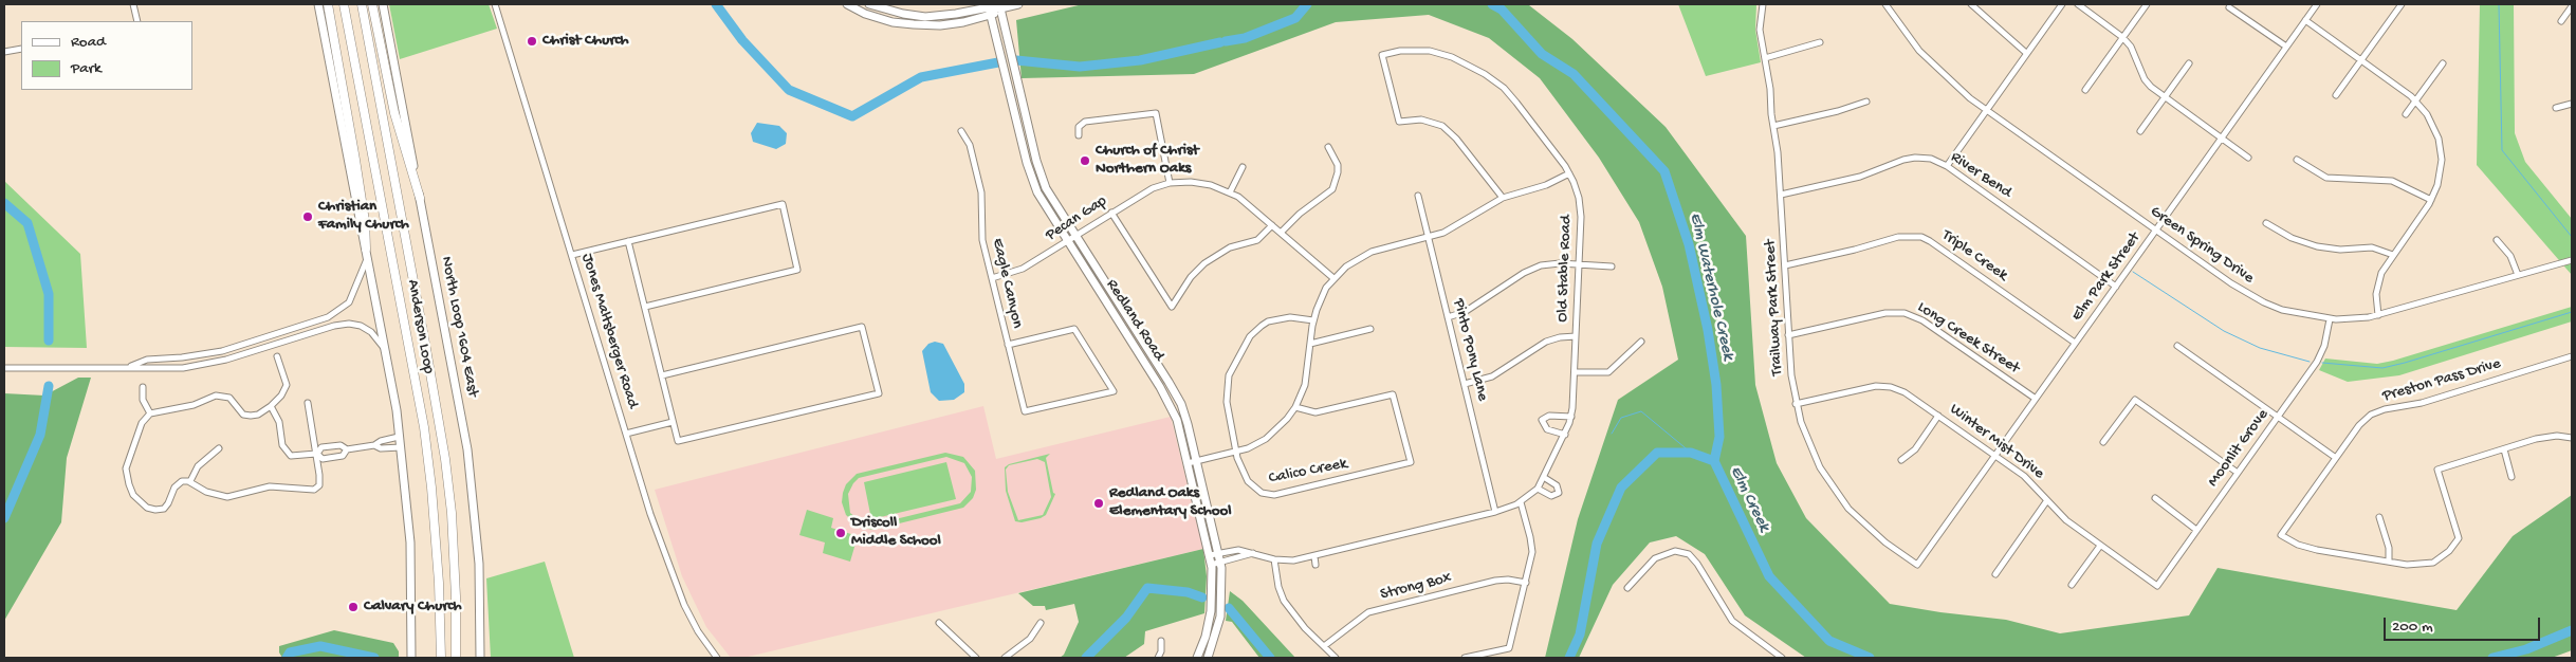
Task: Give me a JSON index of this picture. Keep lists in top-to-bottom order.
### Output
{
  "streets": {
    "highway": ["Anderson Loop"],
    "main road": ["Redland Road", "North Loop 1604 East"],
    "street": [
      "River Bend",
      "Pecan Gap",
      "Green Spring Drive",
      "Triple Creek",
      "Old Stable Road",
      "Elm Park Street",
      "Eagle Canyon",
      "Trailway Park Street",
      "Jones Maltsberger Road",
      "Long Creek Street",
      "Pinto Pony Lane",
      "Preston Pass Drive",
      "Winter Mist Drive",
      "Moonlit Grove",
      "Calico Creek",
      "Strong Box"
    ]
  },
  "crossings": [
    ["River Bend", "Elm Park Street"],
    ["River Bend", "Trailway Park Street"],
    ["Pecan Gap", "Eagle Canyon"],
    ["Pecan Gap", "Redland Road"],
    ["Green Spring Drive", "Elm Park Street"],
    ["Green Spring Drive", "Moonlit Grove"],
    ["Triple Creek", "Elm Park Street"],
    ["Triple Creek", "Trailway Park Street"],
    ["Old Stable Road", "Redland Road"],
    ["Old Stable Road", "Pinto Pony Lane"],
    ["Elm Park Street", "Trailway Park Street"],
    ["Elm Park Street", "Long Creek Street"],
    ["Elm Park Street", "Winter Mist Drive"],
    ["Trailway Park Street", "Long Creek Street"],
    ["Trailway Park Street", "Winter Mist Drive"],
    ["Winter Mist Drive", "Moonlit Grove"]
  ],
  "water": ["Elm Waterhole Creek", "Elm Creek"],
  "places": [
    "Christ Church",
    "Church of Christ Northern Oaks",
    "Christian Family Church",
    "Redland Oaks Elementary School",
    "Driscoll Middle School",
    "Calvary Church"
  ],
  "legend": ["Road", "Park"],
  "scale_bar": "200 m"
}
